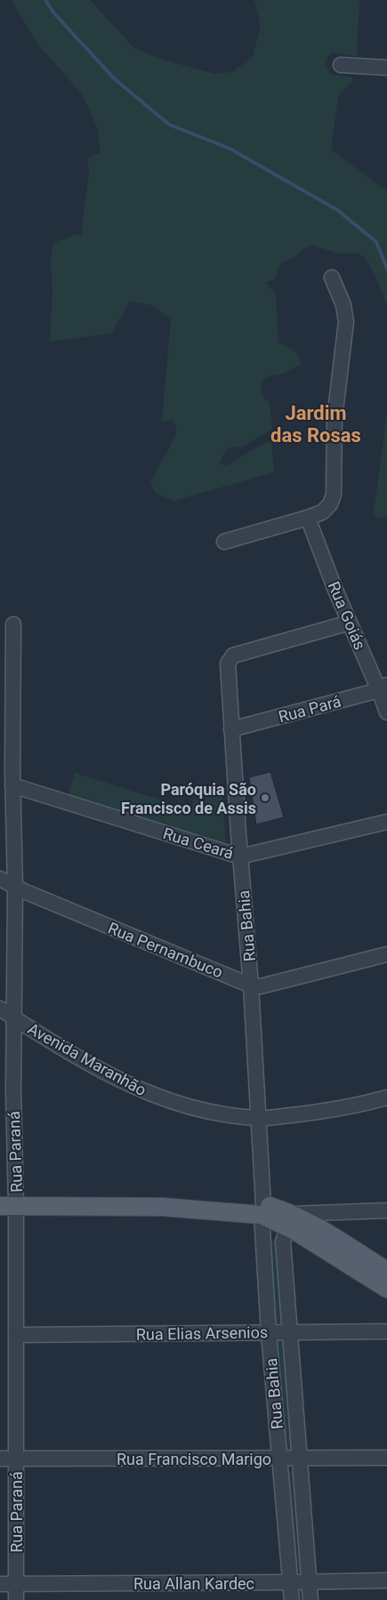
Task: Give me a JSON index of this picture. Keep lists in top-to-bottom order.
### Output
{
  "streets": {
    "street": [
      "Rua Goiás",
      "Rua Pará",
      "Rua Ceará",
      "Rua Bahia",
      "Rua Pernambuco",
      "Avenida Maranhão",
      "Rua Paraná",
      "Rua Elias Arsenios",
      "Rua Francisco Marigo",
      "Rua Allan Kardec"
    ]
  },
  "crossings": [
    ["Rua Goiás", "Rua Pará"],
    ["Rua Goiás", "Rua Bahia"],
    ["Rua Pará", "Rua Bahia"],
    ["Rua Ceará", "Rua Bahia"],
    ["Rua Ceará", "Rua Paraná"],
    ["Rua Bahia", "Rua Pernambuco"],
    ["Rua Bahia", "Avenida Maranhão"],
    ["Rua Bahia", "Rua Elias Arsenios"],
    ["Rua Bahia", "Rua Francisco Marigo"],
    ["Rua Bahia", "Rua Allan Kardec"],
    ["Rua Pernambuco", "Rua Paraná"],
    ["Avenida Maranhão", "Rua Paraná"],
    ["Rua Paraná", "Rua Elias Arsenios"],
    ["Rua Paraná", "Rua Francisco Marigo"],
    ["Rua Paraná", "Rua Allan Kardec"]
  ],
  "districts": ["Jardim das Rosas"],
  "places": ["Paróquia São Francisco de Assis"]
}
